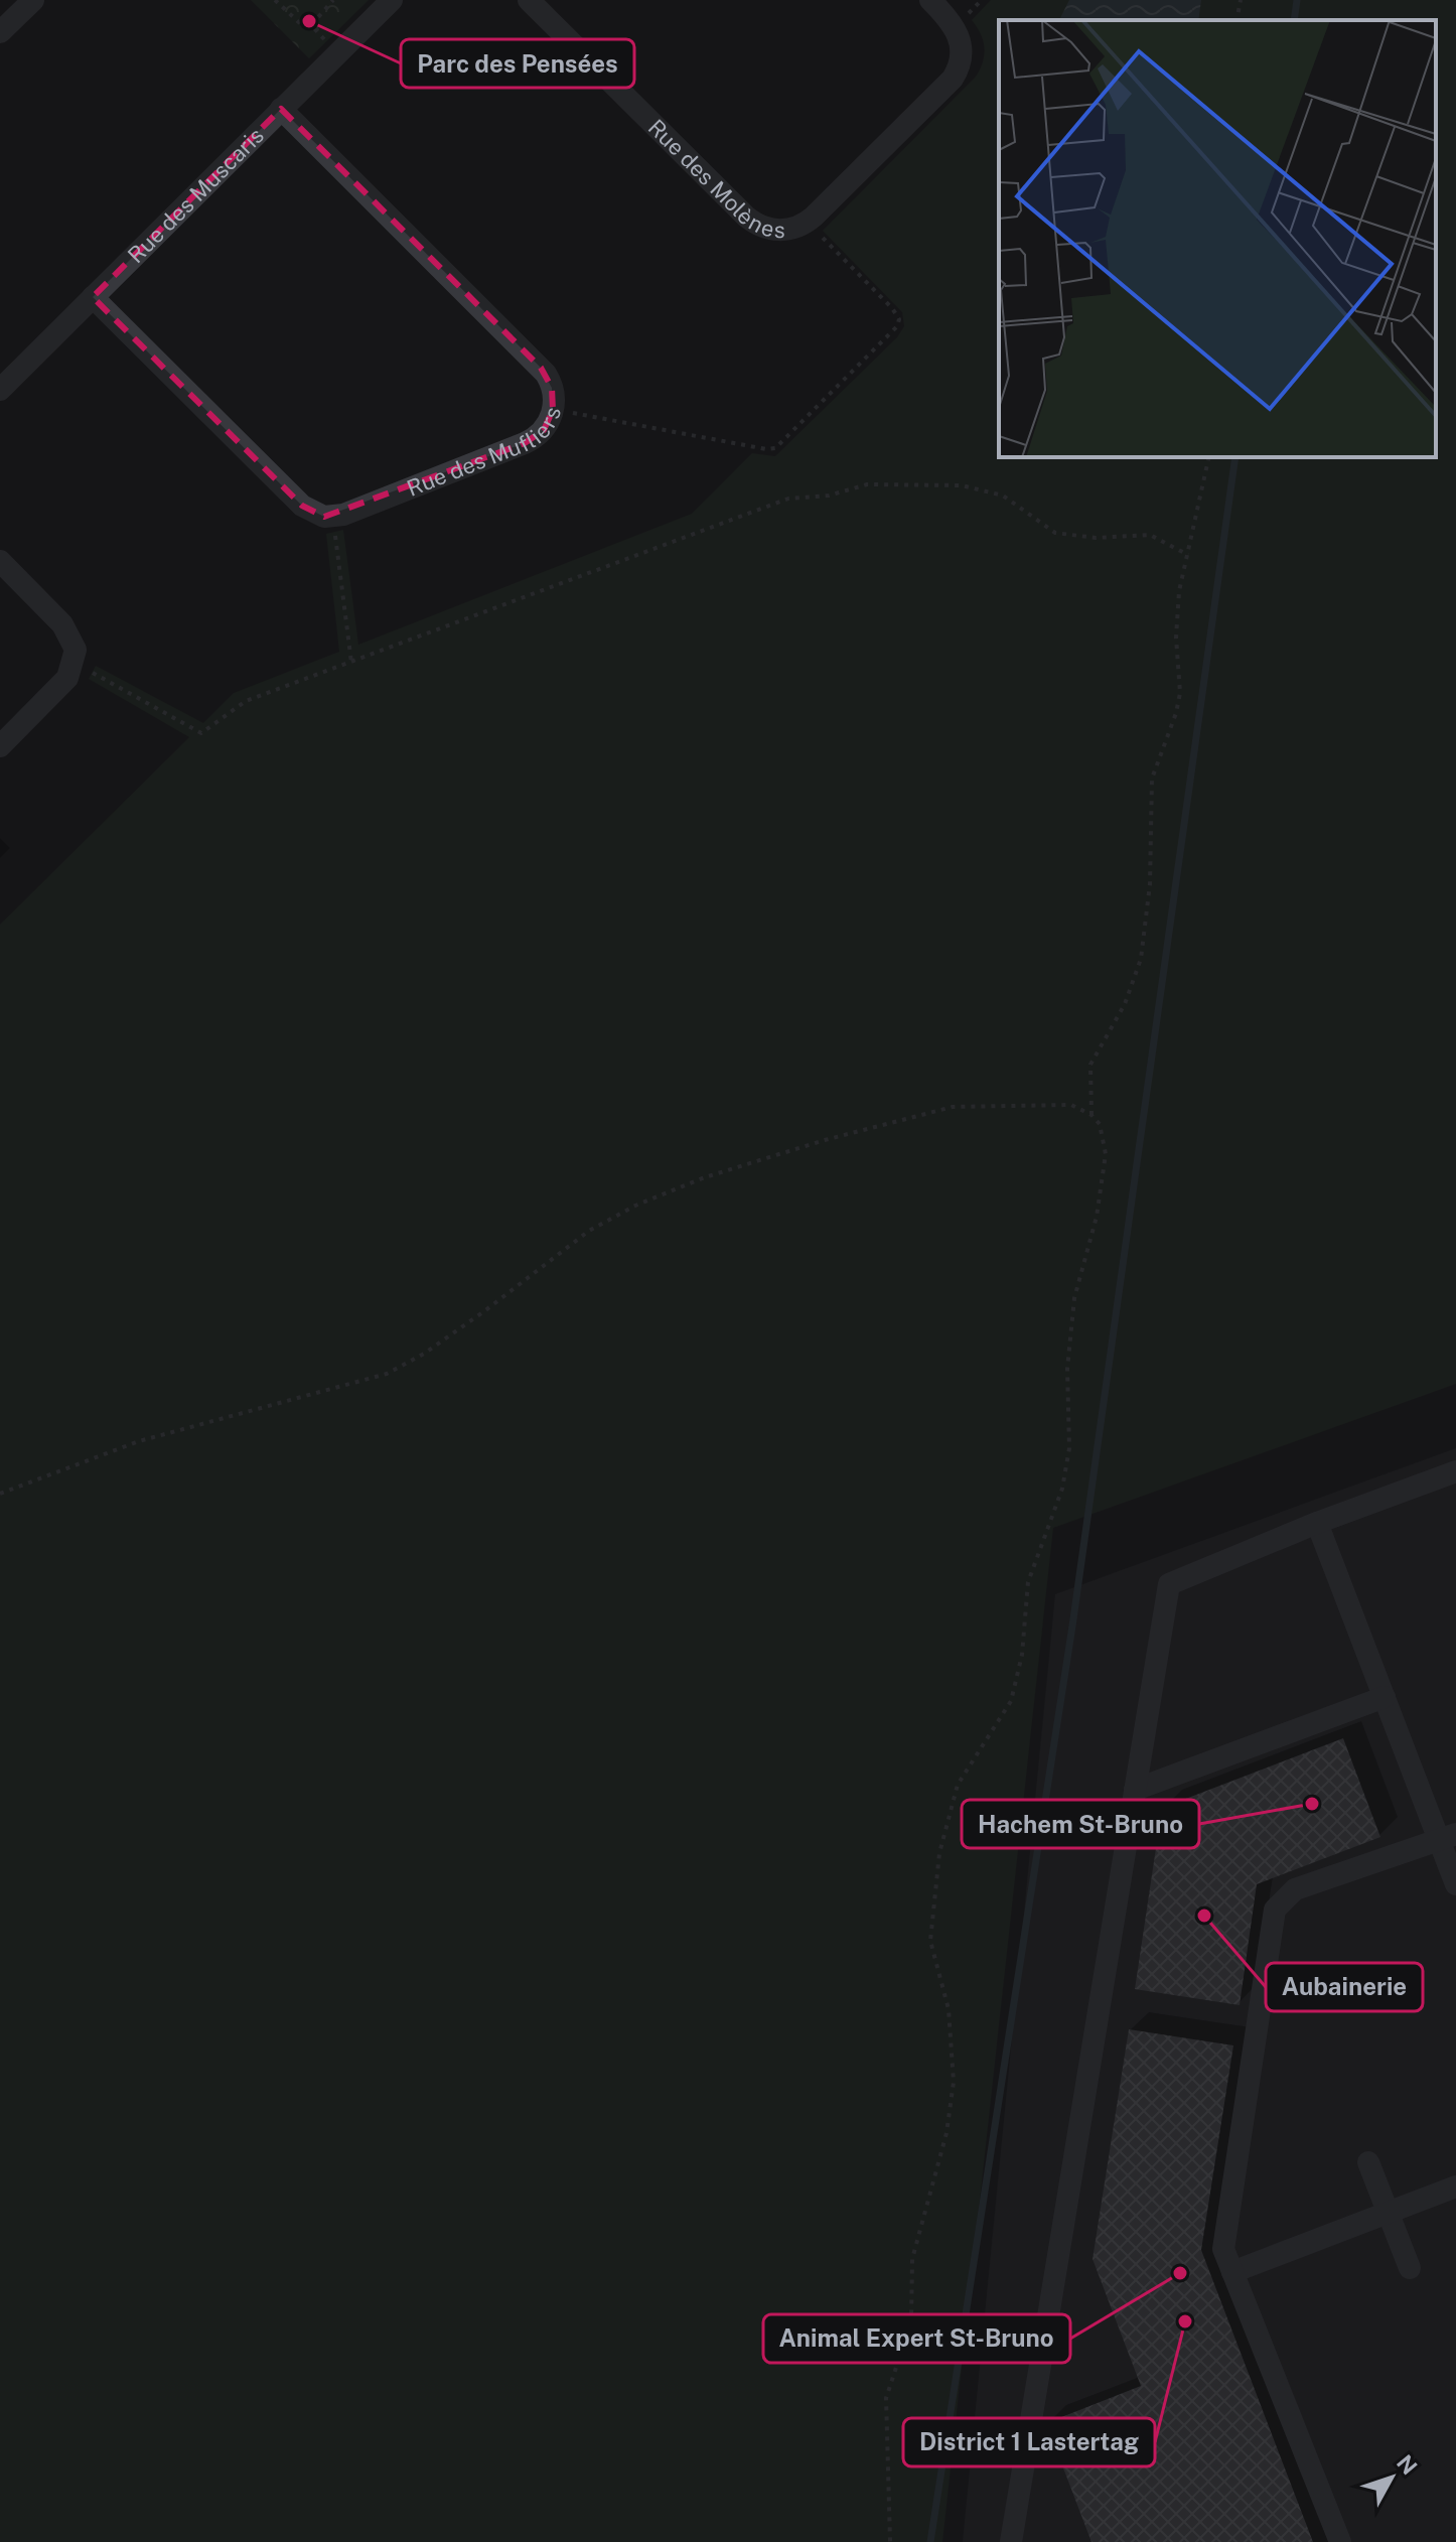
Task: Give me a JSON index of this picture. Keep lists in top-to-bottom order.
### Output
{
  "streets": {
    "street": ["Rue des Molènes", "Rue des Muscaris", "Rue des Mufliers"]
  },
  "crossings": [
    ["Rue des Muscaris", "Rue des Mufliers"]
  ],
  "places": [
    "Parc des Pensées",
    "Hachem St-Bruno",
    "Aubainerie",
    "Animal Expert St-Bruno",
    "District 1 Lastertag"
  ],
  "north": "top right"
}
